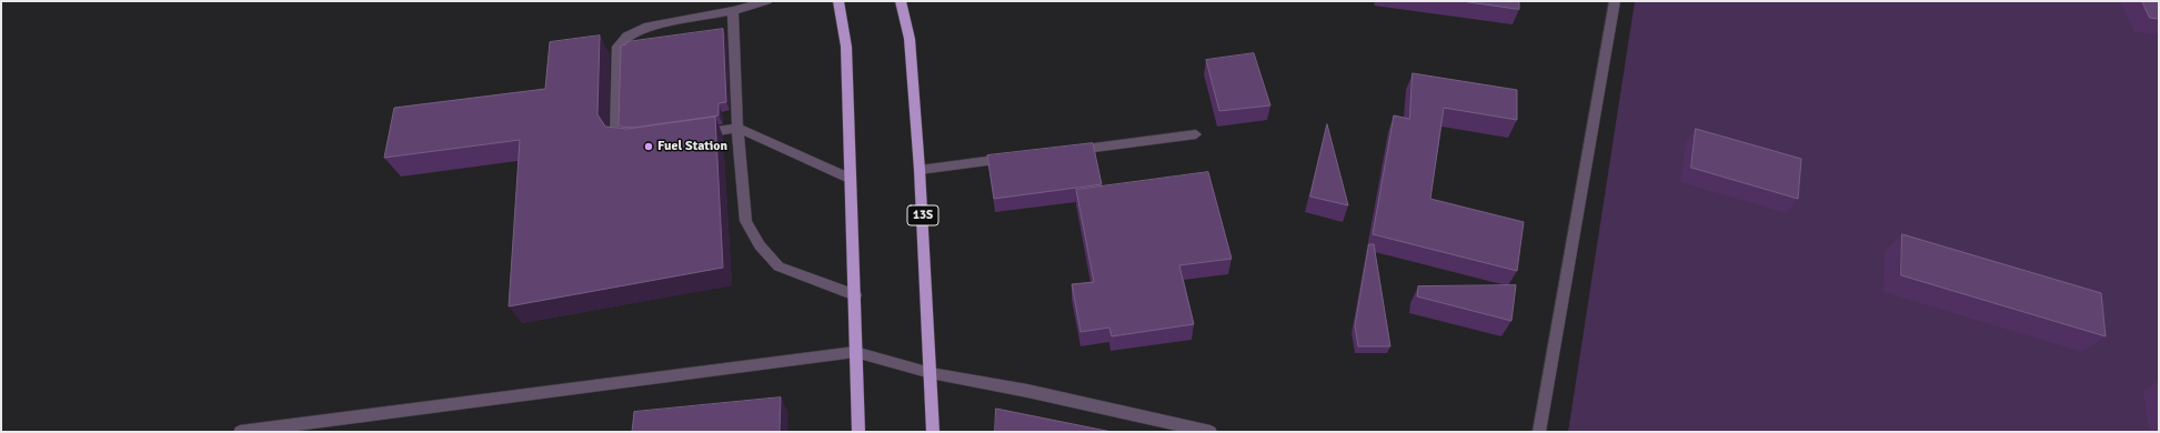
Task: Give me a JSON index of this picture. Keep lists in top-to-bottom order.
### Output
{
  "streets": {
    "highway": ["13S"]
  },
  "places": ["Fuel Station"]
}
